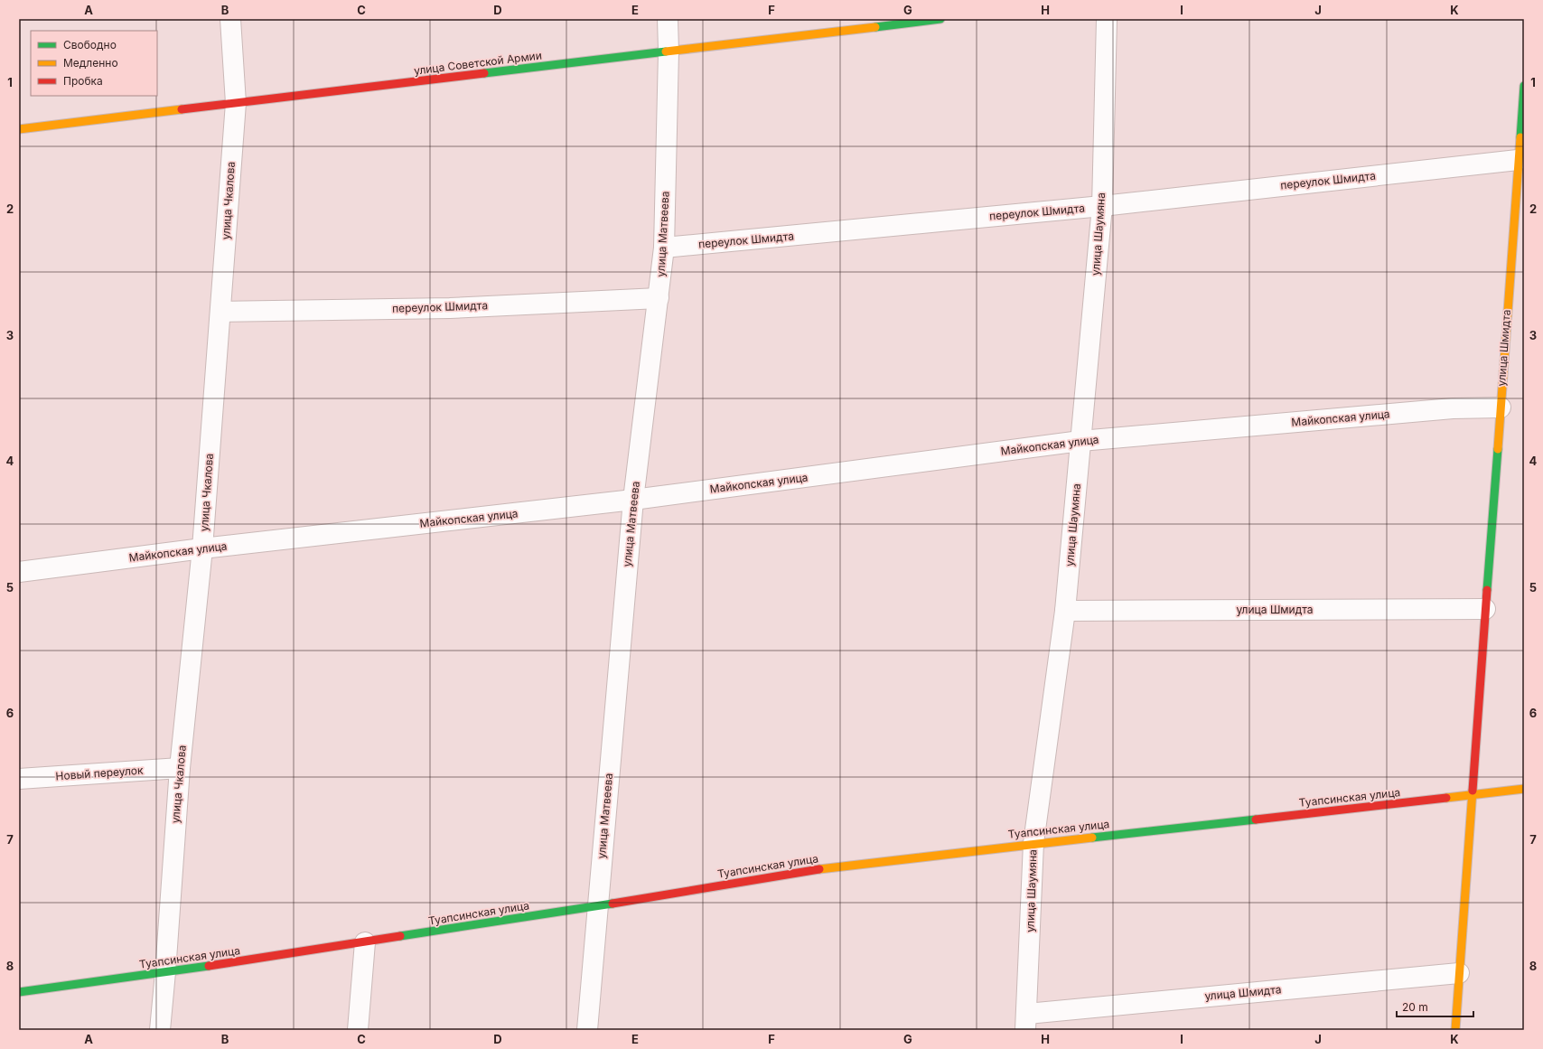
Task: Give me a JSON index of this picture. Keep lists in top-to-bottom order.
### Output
{
  "streets": {
    "street": [
      "улица Советской Армии",
      "переулок Шмидта",
      "улица Чкалова",
      "улица Матвеева",
      "улица Шаумяна",
      "улица Шмидта",
      "Майкопская улица",
      "Новый переулок",
      "Туапсинская улица"
    ]
  },
  "crossings": [
    ["улица Советской Армии", "улица Чкалова"],
    ["улица Советской Армии", "улица Матвеева"],
    ["переулок Шмидта", "улица Чкалова"],
    ["переулок Шмидта", "улица Матвеева"],
    ["переулок Шмидта", "улица Шаумяна"],
    ["переулок Шмидта", "улица Шмидта"],
    ["улица Чкалова", "Майкопская улица"],
    ["улица Чкалова", "Новый переулок"],
    ["улица Чкалова", "Туапсинская улица"],
    ["улица Матвеева", "Майкопская улица"],
    ["улица Матвеева", "Туапсинская улица"],
    ["улица Шаумяна", "улица Шмидта"],
    ["улица Шаумяна", "Майкопская улица"],
    ["улица Шаумяна", "Туапсинская улица"],
    ["улица Шмидта", "Майкопская улица"],
    ["улица Шмидта", "Туапсинская улица"]
  ],
  "legend": ["Свободно", "Медленно", "Пробка"],
  "scale_bar": "20 m",
  "grid": {
    "columns": [
      "A",
      "B",
      "C",
      "D",
      "E",
      "F",
      "G",
      "H",
      "I",
      "J",
      "K"
    ],
    "rows": [
      "1",
      "2",
      "3",
      "4",
      "5",
      "6",
      "7",
      "8"
    ]
  }
}
